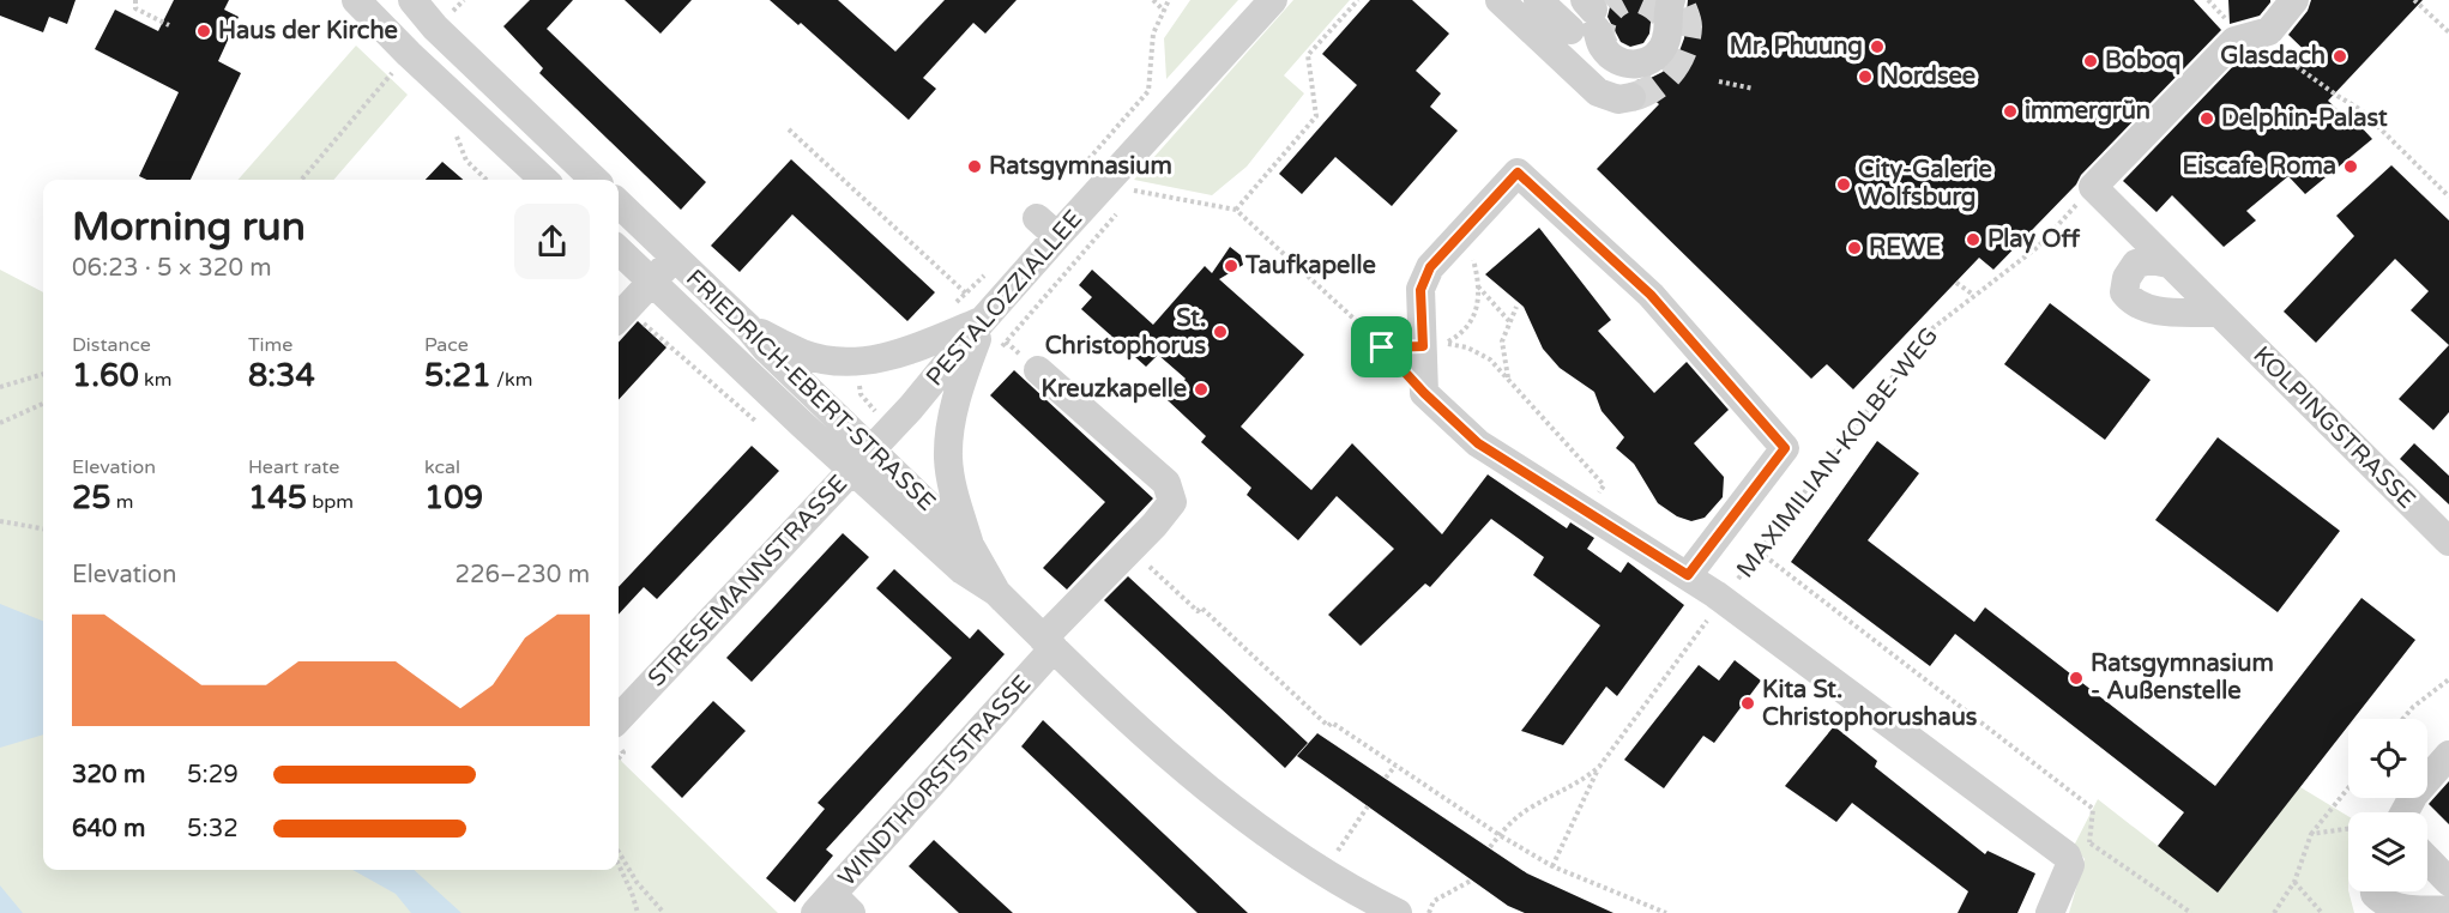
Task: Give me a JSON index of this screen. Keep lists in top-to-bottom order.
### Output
{
  "streets": {
    "street": [
      "PESTALOZZIALLEE",
      "FRIEDRICH-EBERT-STRASSE",
      "KOLPINGSTRASSE",
      "STRESEMANNSTRASSE",
      "WINDTHORSTSTRASSE"
    ],
    "path": ["MAXIMILIAN-KOLBE-WEG"]
  },
  "crossings": [
    ["PESTALOZZIALLEE", "FRIEDRICH-EBERT-STRASSE"],
    ["PESTALOZZIALLEE", "STRESEMANNSTRASSE"],
    ["FRIEDRICH-EBERT-STRASSE", "STRESEMANNSTRASSE"],
    ["FRIEDRICH-EBERT-STRASSE", "WINDTHORSTSTRASSE"],
    ["KOLPINGSTRASSE", "MAXIMILIAN-KOLBE-WEG"]
  ],
  "places": [
    "Haus der Kirche",
    "Mr. Phuung",
    "Glasdach",
    "Boboq",
    "Nordsee",
    "immergrün",
    "Delphin-Palast",
    "Ratsgymnasium",
    "Eiscafe Roma",
    "City-Galerie Wolfsburg",
    "Play Off",
    "REWE",
    "Taufkapelle",
    "St. Christophorus",
    "Kreuzkapelle",
    "Ratsgymnasium - Außenstelle",
    "Kita St. Christophorushaus"
  ],
  "page": {
    "heading": ["Morning run", "06:23 · 5 × 320 m"],
    "stats": [
      ["Distance", "1.60 km"],
      ["Time", "8:34"],
      ["Pace", "5:21 /km"],
      ["Elevation", "25 m"],
      ["Heart rate", "145 bpm"],
      ["kcal", "109"]
    ],
    "chart": ["Elevation", "226–230 m"],
    "list": [
      {
        "name": "320 m",
        "note": "5:29"
      },
      {
        "name": "640 m",
        "note": "5:32"
      }
    ]
  }
}
